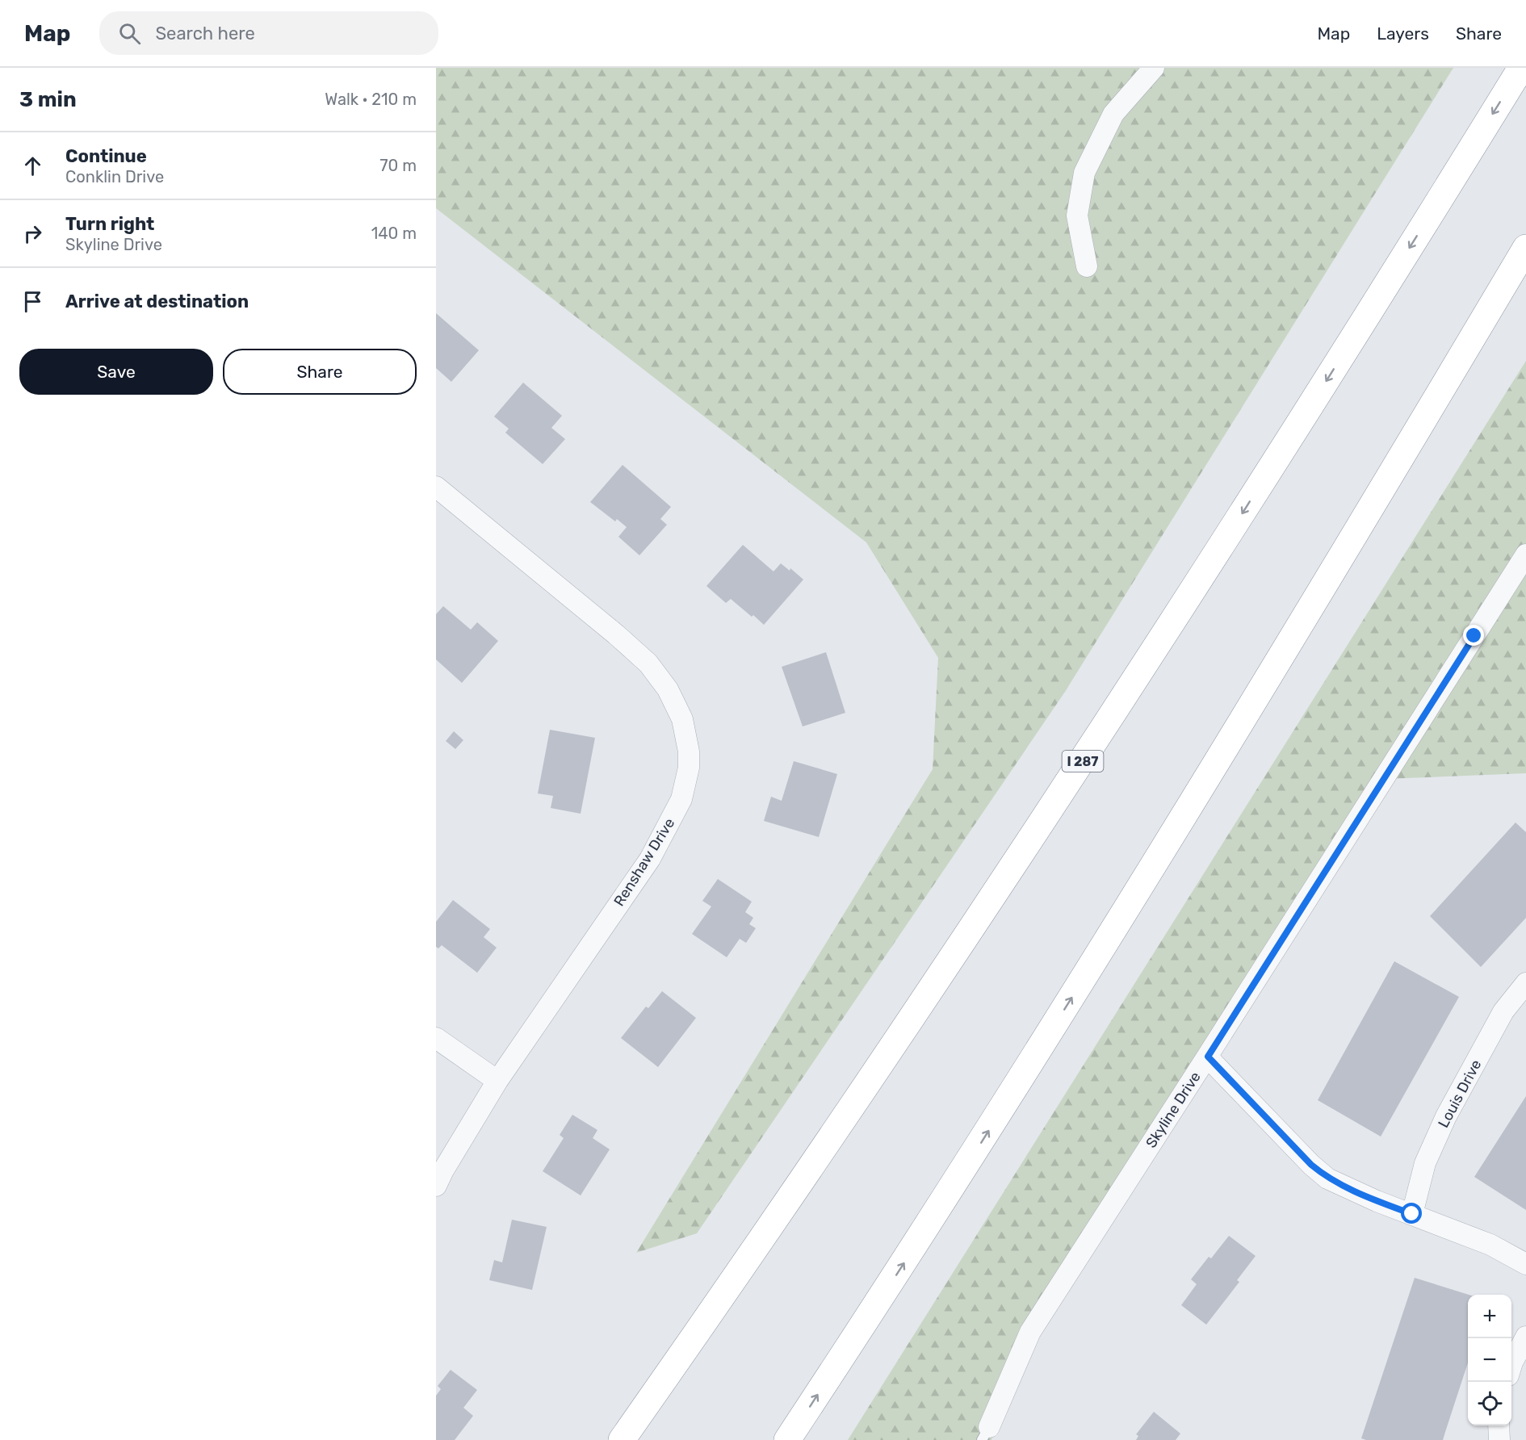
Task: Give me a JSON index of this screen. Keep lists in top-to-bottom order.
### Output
{
  "streets": {
    "highway": ["I 287"],
    "street": ["Renshaw Drive", "Louis Drive", "Skyline Drive"]
  },
  "page": {
    "header": "Map",
    "search": "Search here",
    "nav": ["Map", "Layers", "Share"],
    "heading": ["3 min", "Walk · 210 m"],
    "list": [
      ["Continue", "Conklin Drive", "70 m"],
      ["Turn right", "Skyline Drive", "140 m"],
      "Arrive at destination"
    ],
    "buttons": ["Save", "Share"],
    "map_buttons": ["+", "−"]
  }
}
